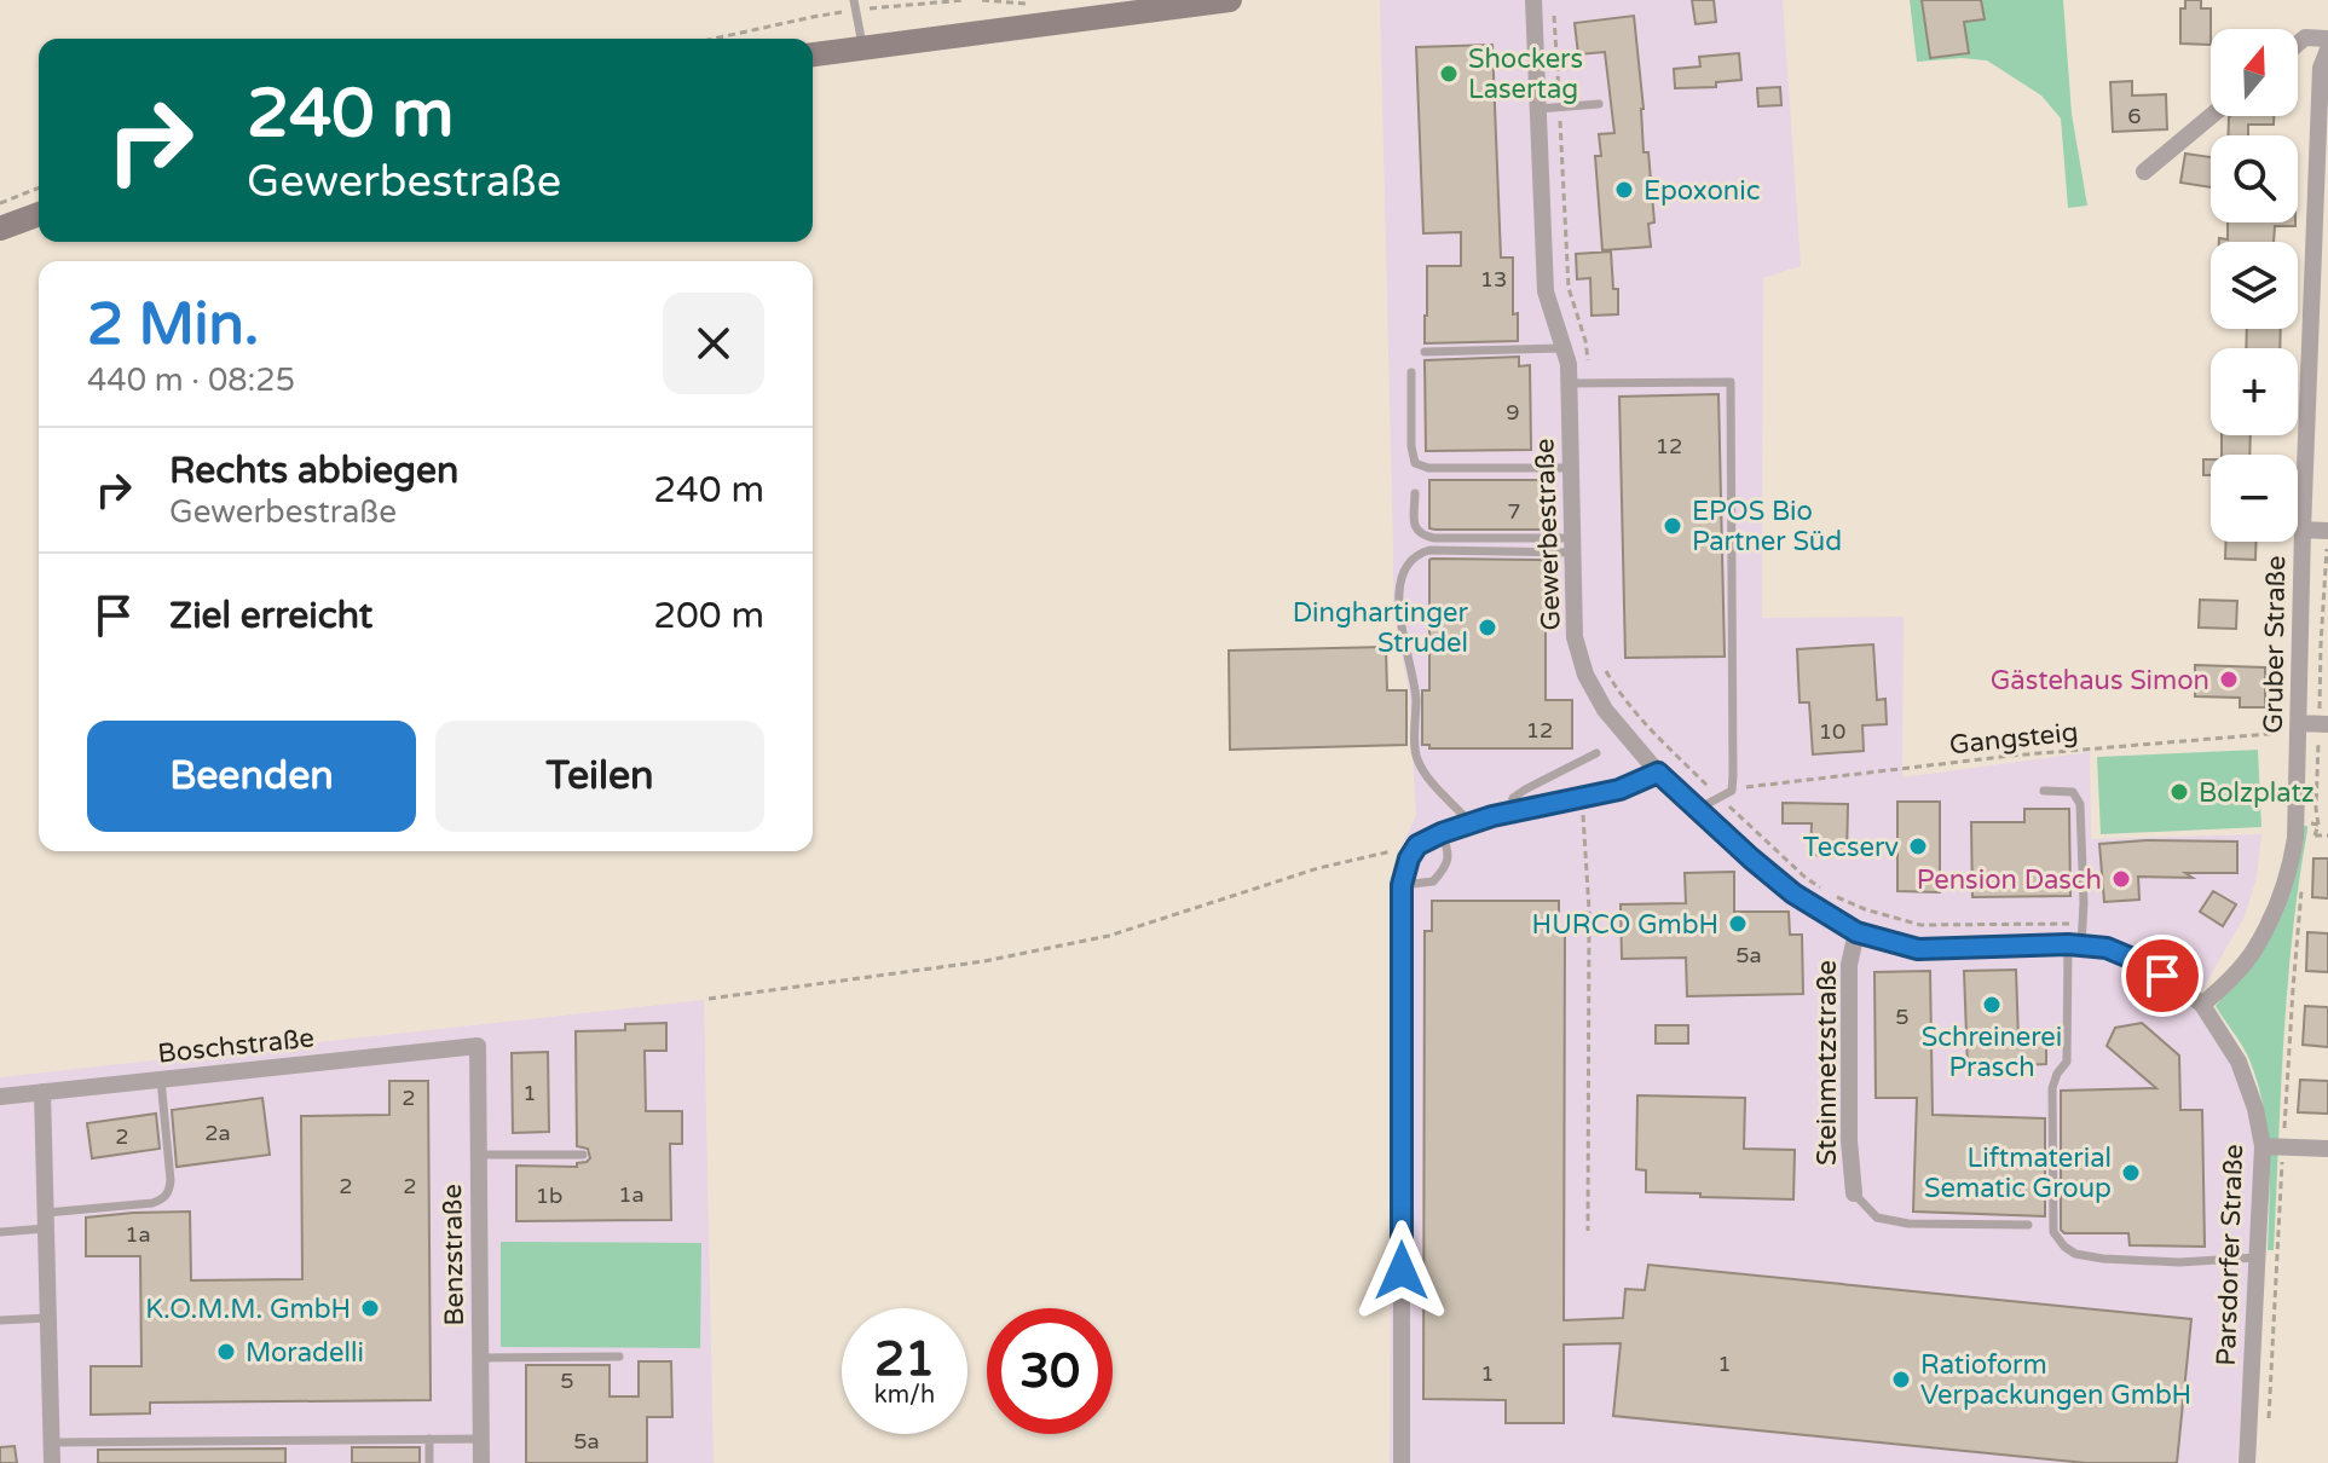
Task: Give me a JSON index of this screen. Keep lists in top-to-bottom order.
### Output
{
  "streets": {
    "street": [
      "Gewerbestraße",
      "Gruber Straße",
      "Boschstraße",
      "Steinmetzstraße",
      "Benzstraße",
      "Parsdorfer Straße"
    ],
    "path": ["Gangsteig"]
  },
  "crossings": [
    ["Gewerbestraße", "Gruber Straße"],
    ["Gewerbestraße", "Steinmetzstraße"],
    ["Gewerbestraße", "Parsdorfer Straße"],
    ["Gruber Straße", "Gangsteig"],
    ["Gruber Straße", "Parsdorfer Straße"],
    ["Boschstraße", "Benzstraße"]
  ],
  "places": [
    "Shockers Lasertag",
    "Epoxonic",
    "EPOS Bio Partner Süd",
    "Dinghartinger Strudel",
    "Gästehaus Simon",
    "Bolzplatz",
    "Tecserv",
    "Pension Dasch",
    "HURCO GmbH",
    "Schreinerei Prasch",
    "Liftmaterial Sematic Group",
    "K.O.M.M. GmbH",
    "Moradelli",
    "Ratioform Verpackungen GmbH"
  ],
  "house_numbers": [
    "6",
    "13",
    "9",
    "12",
    "7",
    "12",
    "10",
    "5a",
    "5",
    "1",
    "2",
    "2a",
    "2",
    "2",
    "2",
    "1a",
    "1b",
    "1a",
    "1",
    "1",
    "5",
    "5a"
  ],
  "north": "top",
  "page": {
    "map_buttons": ["+", "−"],
    "turn": ["240 m", "Gewerbestraße"],
    "heading": ["2 Min.", "440 m · 08:25"],
    "list": [
      {
        "name": "Rechts abbiegen",
        "note": "Gewerbestraße",
        "value": "240 m"
      },
      {
        "name": "Ziel erreicht",
        "value": "200 m"
      }
    ],
    "buttons": ["Beenden", "Teilen"],
    "speed": "21 km/h",
    "limit": "30"
  }
}
